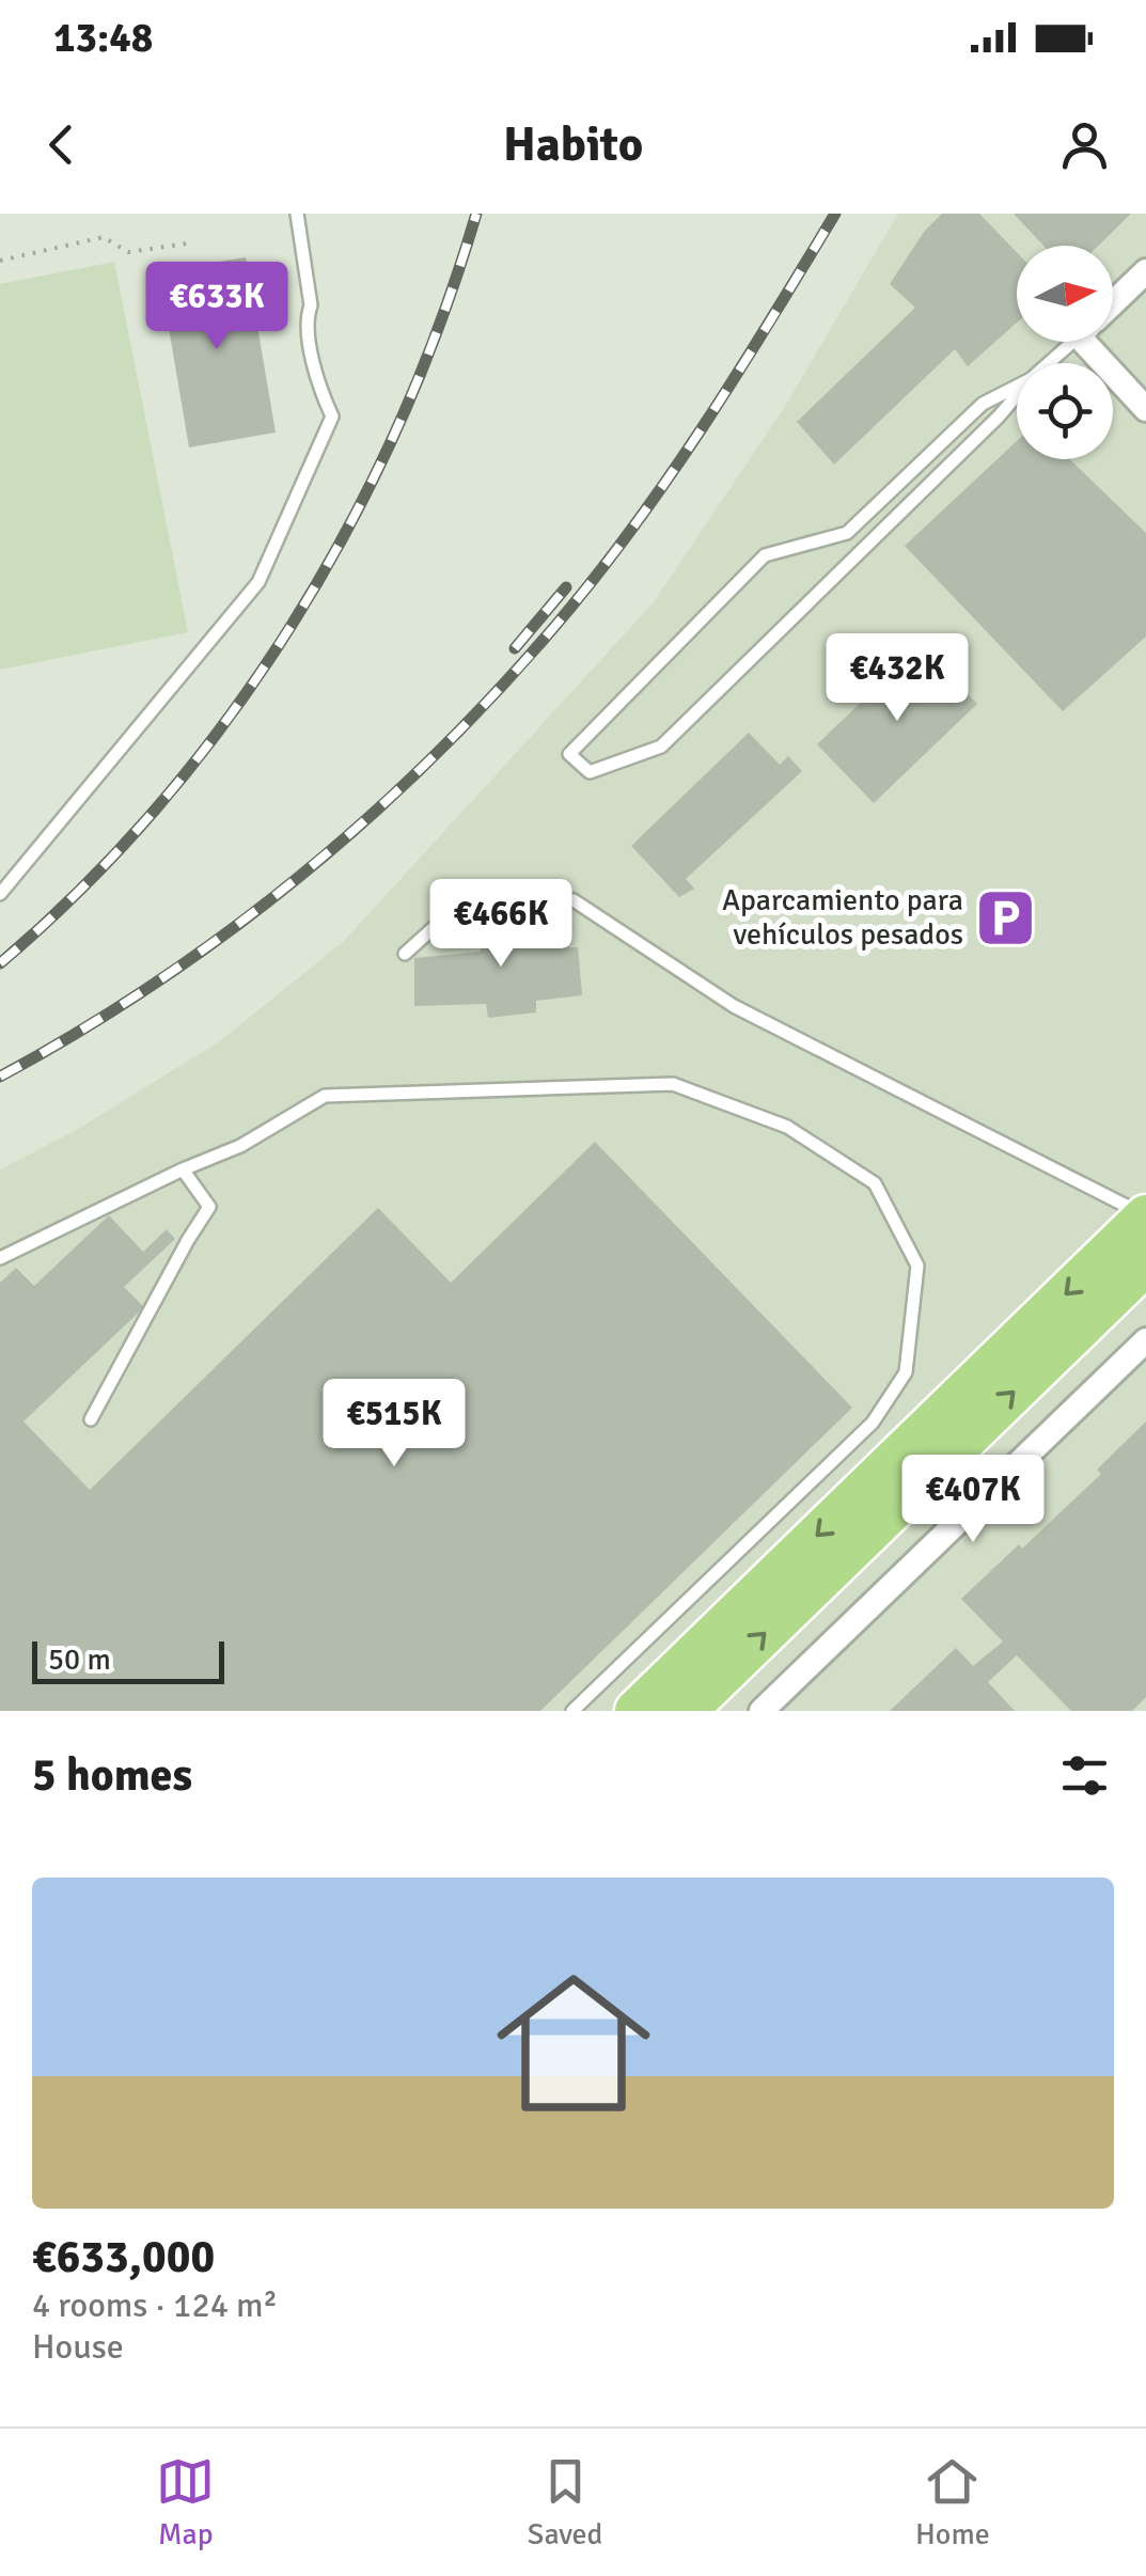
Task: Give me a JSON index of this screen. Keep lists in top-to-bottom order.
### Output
{
  "places": {
    "parking": ["Aparcamiento para vehículos pesados"]
  },
  "scale_bar": "50 m",
  "north": "right",
  "page": {
    "status": "13:48",
    "header": "Habito",
    "price": [
      "€633K",
      "€432K",
      "€466K",
      "€515K",
      "€407K"
    ],
    "scale": "50 m",
    "heading": "5 homes",
    "list": [
      {
        "name": "€633,000",
        "note": "4 rooms · 124 m² · House"
      }
    ],
    "tabs": ["Map", "Saved", "Home"]
  }
}
